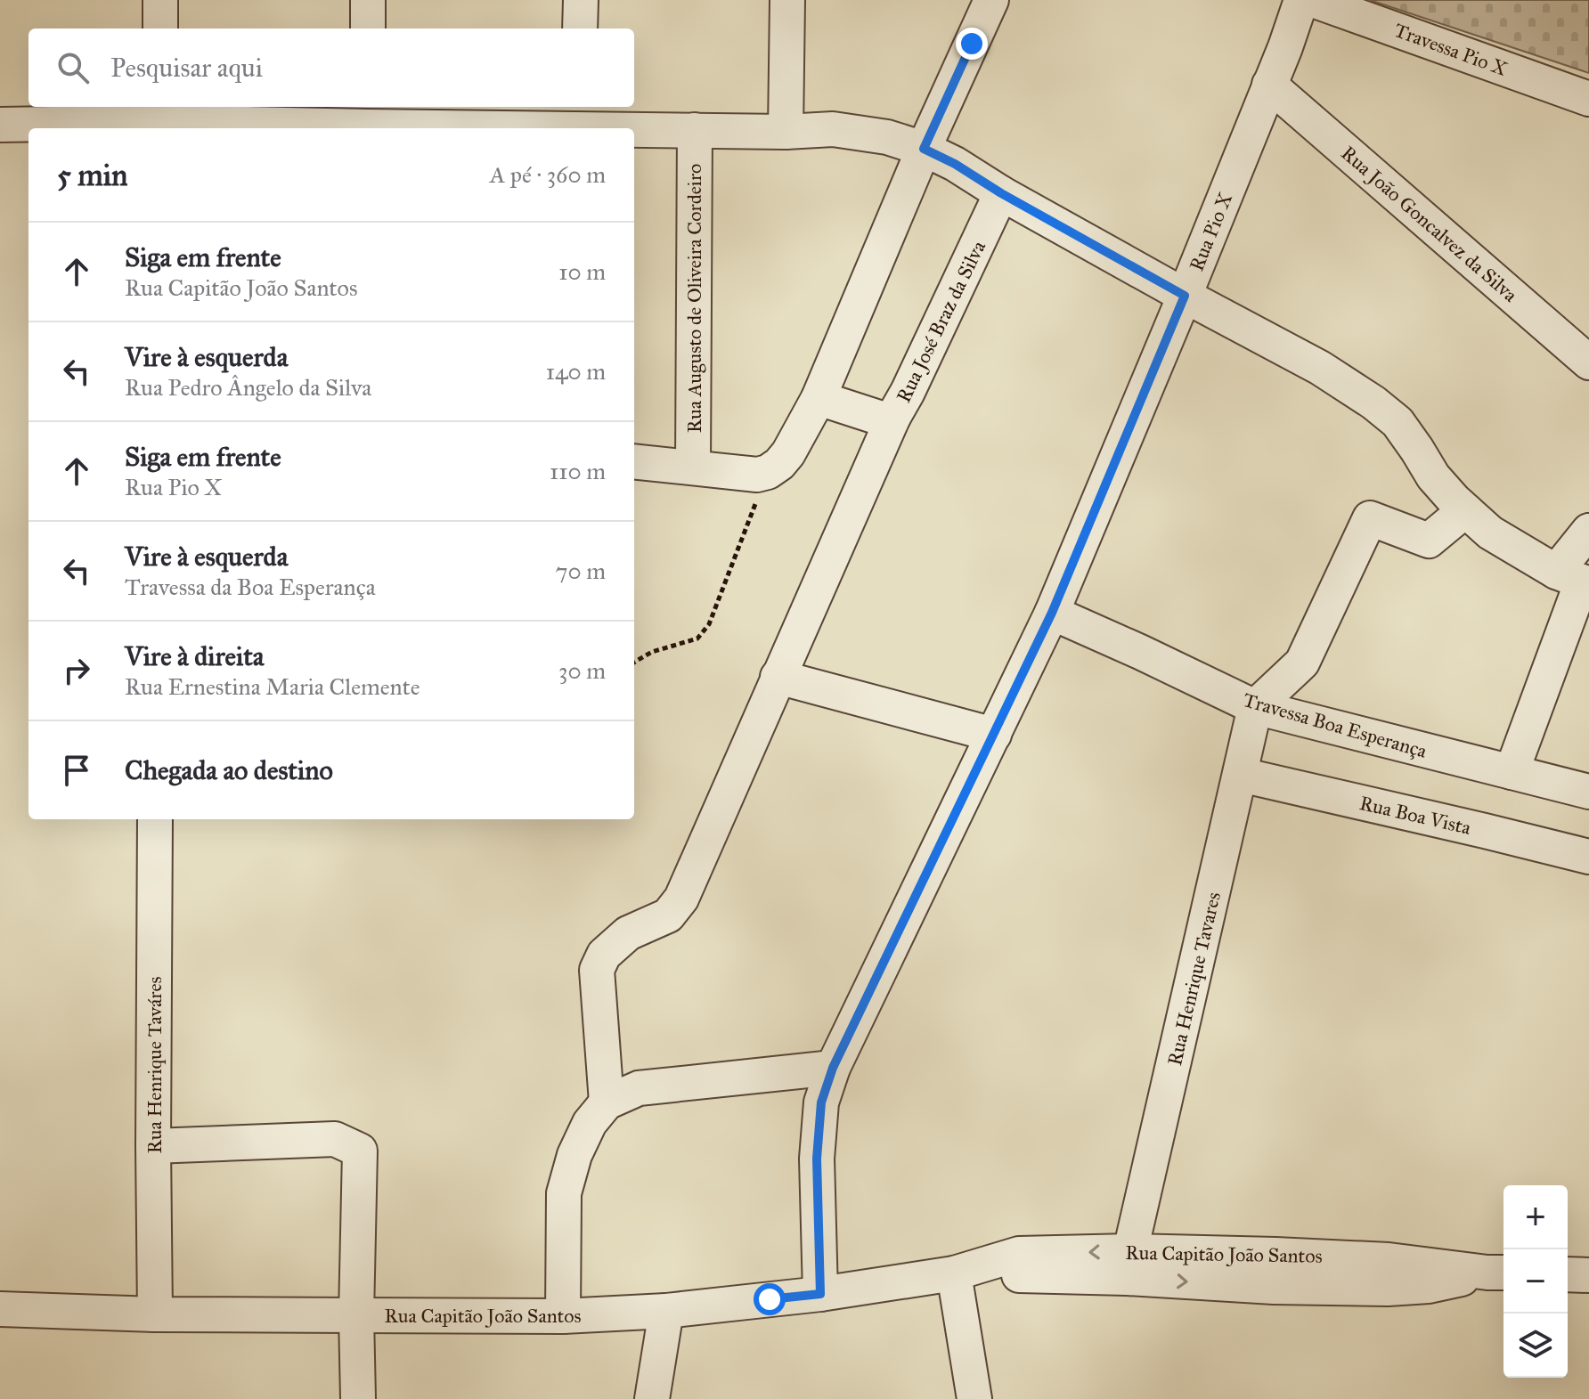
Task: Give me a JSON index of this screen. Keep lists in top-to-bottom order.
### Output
{
  "streets": {
    "street": [
      "Travessa Pio X",
      "Rua João Goncalvez da Silva",
      "Rua Pio X",
      "Rua Augusto de Oliveira Cordeiro",
      "Rua José Braz da Silva",
      "Travessa Boa Esperança",
      "Rua Boa Vista",
      "Rua Henrique Tavares",
      "Rua Henrique Taváres",
      "Rua Capitão João Santos"
    ]
  },
  "crossings": [
    ["Rua João Goncalvez da Silva", "Rua Pio X"],
    ["Rua Pio X", "Travessa Boa Esperança"],
    ["Rua Pio X", "Rua Capitão João Santos"],
    ["Travessa Boa Esperança", "Rua Henrique Tavares"],
    ["Rua Boa Vista", "Rua Henrique Tavares"],
    ["Rua Henrique Tavares", "Rua Capitão João Santos"],
    ["Rua Henrique Taváres", "Rua Capitão João Santos"]
  ],
  "page": {
    "search": "Pesquisar aqui",
    "heading": ["5 min", "A pé · 360 m"],
    "list": [
      ["Siga em frente", "Rua Capitão João Santos", "10 m"],
      ["Vire à esquerda", "Rua Pedro Ângelo da Silva", "140 m"],
      ["Siga em frente", "Rua Pio X", "110 m"],
      ["Vire à esquerda", "Travessa da Boa Esperança", "70 m"],
      ["Vire à direita", "Rua Ernestina Maria Clemente", "30 m"],
      "Chegada ao destino"
    ],
    "map_buttons": ["+", "−"]
  }
}
